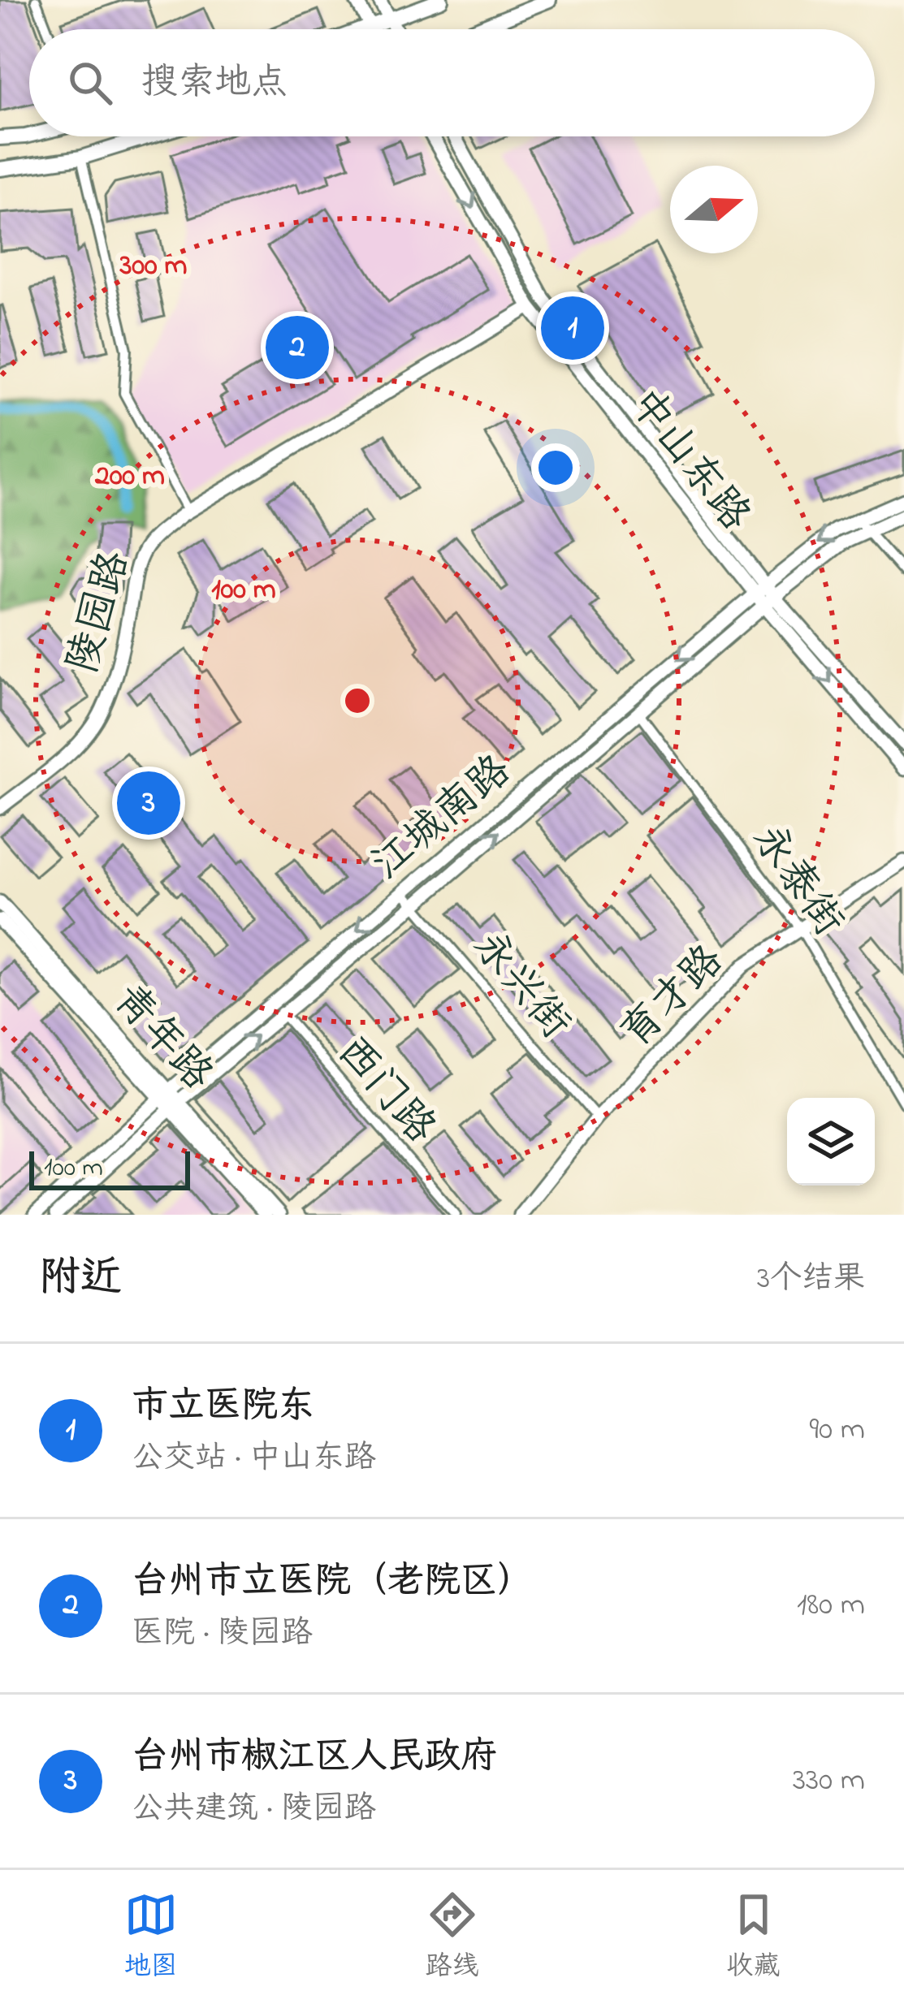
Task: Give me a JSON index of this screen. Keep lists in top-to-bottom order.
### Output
{
  "streets": {
    "main road": [
      "中山东路",
      "陵园路",
      "江城南路",
      "育才路",
      "青年路"
    ],
    "street": ["永泰街", "永兴街", "西门路"]
  },
  "crossings": [
    ["中山东路", "陵园路"],
    ["中山东路", "江城南路"],
    ["江城南路", "永泰街"],
    ["江城南路", "永兴街"],
    ["江城南路", "青年路"],
    ["江城南路", "西门路"],
    ["永泰街", "育才路"],
    ["永兴街", "育才路"]
  ],
  "scale_bar": "100 m",
  "north": "right",
  "page": {
    "search": "搜索地点",
    "pins": ["1", "2", "3"],
    "scale": "100 m",
    "heading": ["附近", "3个结果"],
    "list": [
      {
        "mark": "1",
        "name": "市立医院东",
        "note": "公交站 · 中山东路",
        "value": "90 m"
      },
      {
        "mark": "2",
        "name": "台州市立医院（老院区）",
        "note": "医院 · 陵园路",
        "value": "180 m"
      },
      {
        "mark": "3",
        "name": "台州市椒江区人民政府",
        "note": "公共建筑 · 陵园路",
        "value": "330 m"
      }
    ],
    "nav": ["地图", "路线", "收藏"]
  },
  "rings": ["300 m", "200 m", "100 m"]
}
